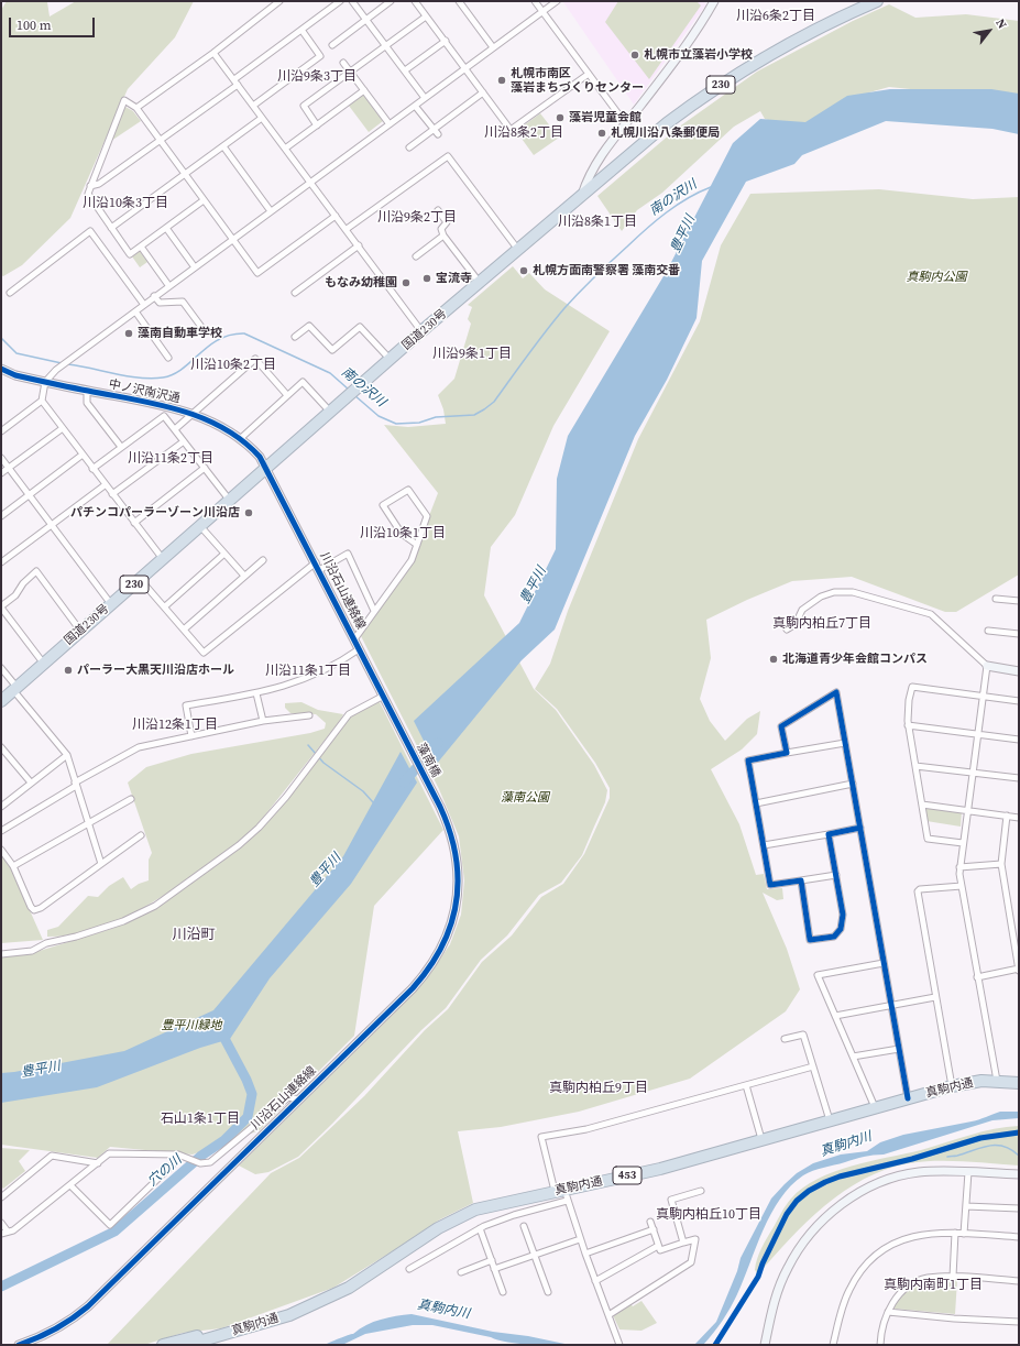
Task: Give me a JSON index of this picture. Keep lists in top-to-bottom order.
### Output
{
  "streets": {
    "highway": [
      "230",
      "国道230号",
      "真駒内通",
      "453"
    ],
    "street": ["中ノ沢南沢通", "川沿石山連絡線", "藻南橋"]
  },
  "crossings": [
    ["国道230号", "中ノ沢南沢通"],
    ["国道230号", "川沿石山連絡線"],
    ["中ノ沢南沢通", "川沿石山連絡線"],
    ["川沿石山連絡線", "藻南橋"]
  ],
  "districts": [
    "川沿6条2丁目",
    "川沿9条3丁目",
    "川沿8条2丁目",
    "川沿10条3丁目",
    "川沿9条2丁目",
    "川沿8条1丁目",
    "川沿9条1丁目",
    "川沿10条2丁目",
    "川沿11条2丁目",
    "川沿10条1丁目",
    "真駒内柏丘7丁目",
    "川沿11条1丁目",
    "川沿12条1丁目",
    "川沿町",
    "真駒内柏丘9丁目",
    "石山1条1丁目",
    "真駒内柏丘10丁目",
    "真駒内南町1丁目"
  ],
  "water": [
    "南の沢川",
    "豊平川",
    "真駒内川",
    "穴の川"
  ],
  "parks": ["真駒内公園", "藻南公園", "豊平川緑地"],
  "places": [
    "札幌市立藻岩小学校",
    "札幌市南区 藻岩まちづくりセンター",
    "藻岩児童会館",
    "札幌川沿八条郵便局",
    "札幌方面南警察署 藻南交番",
    "宝流寺",
    "もなみ幼稚園",
    "藻南自動車学校",
    "パチンコパーラーゾーン川沿店",
    "北海道青少年会館コンパス",
    "パーラー大黒天川沿店ホール"
  ],
  "scale_bar": "100 m",
  "north": "top right"
}
